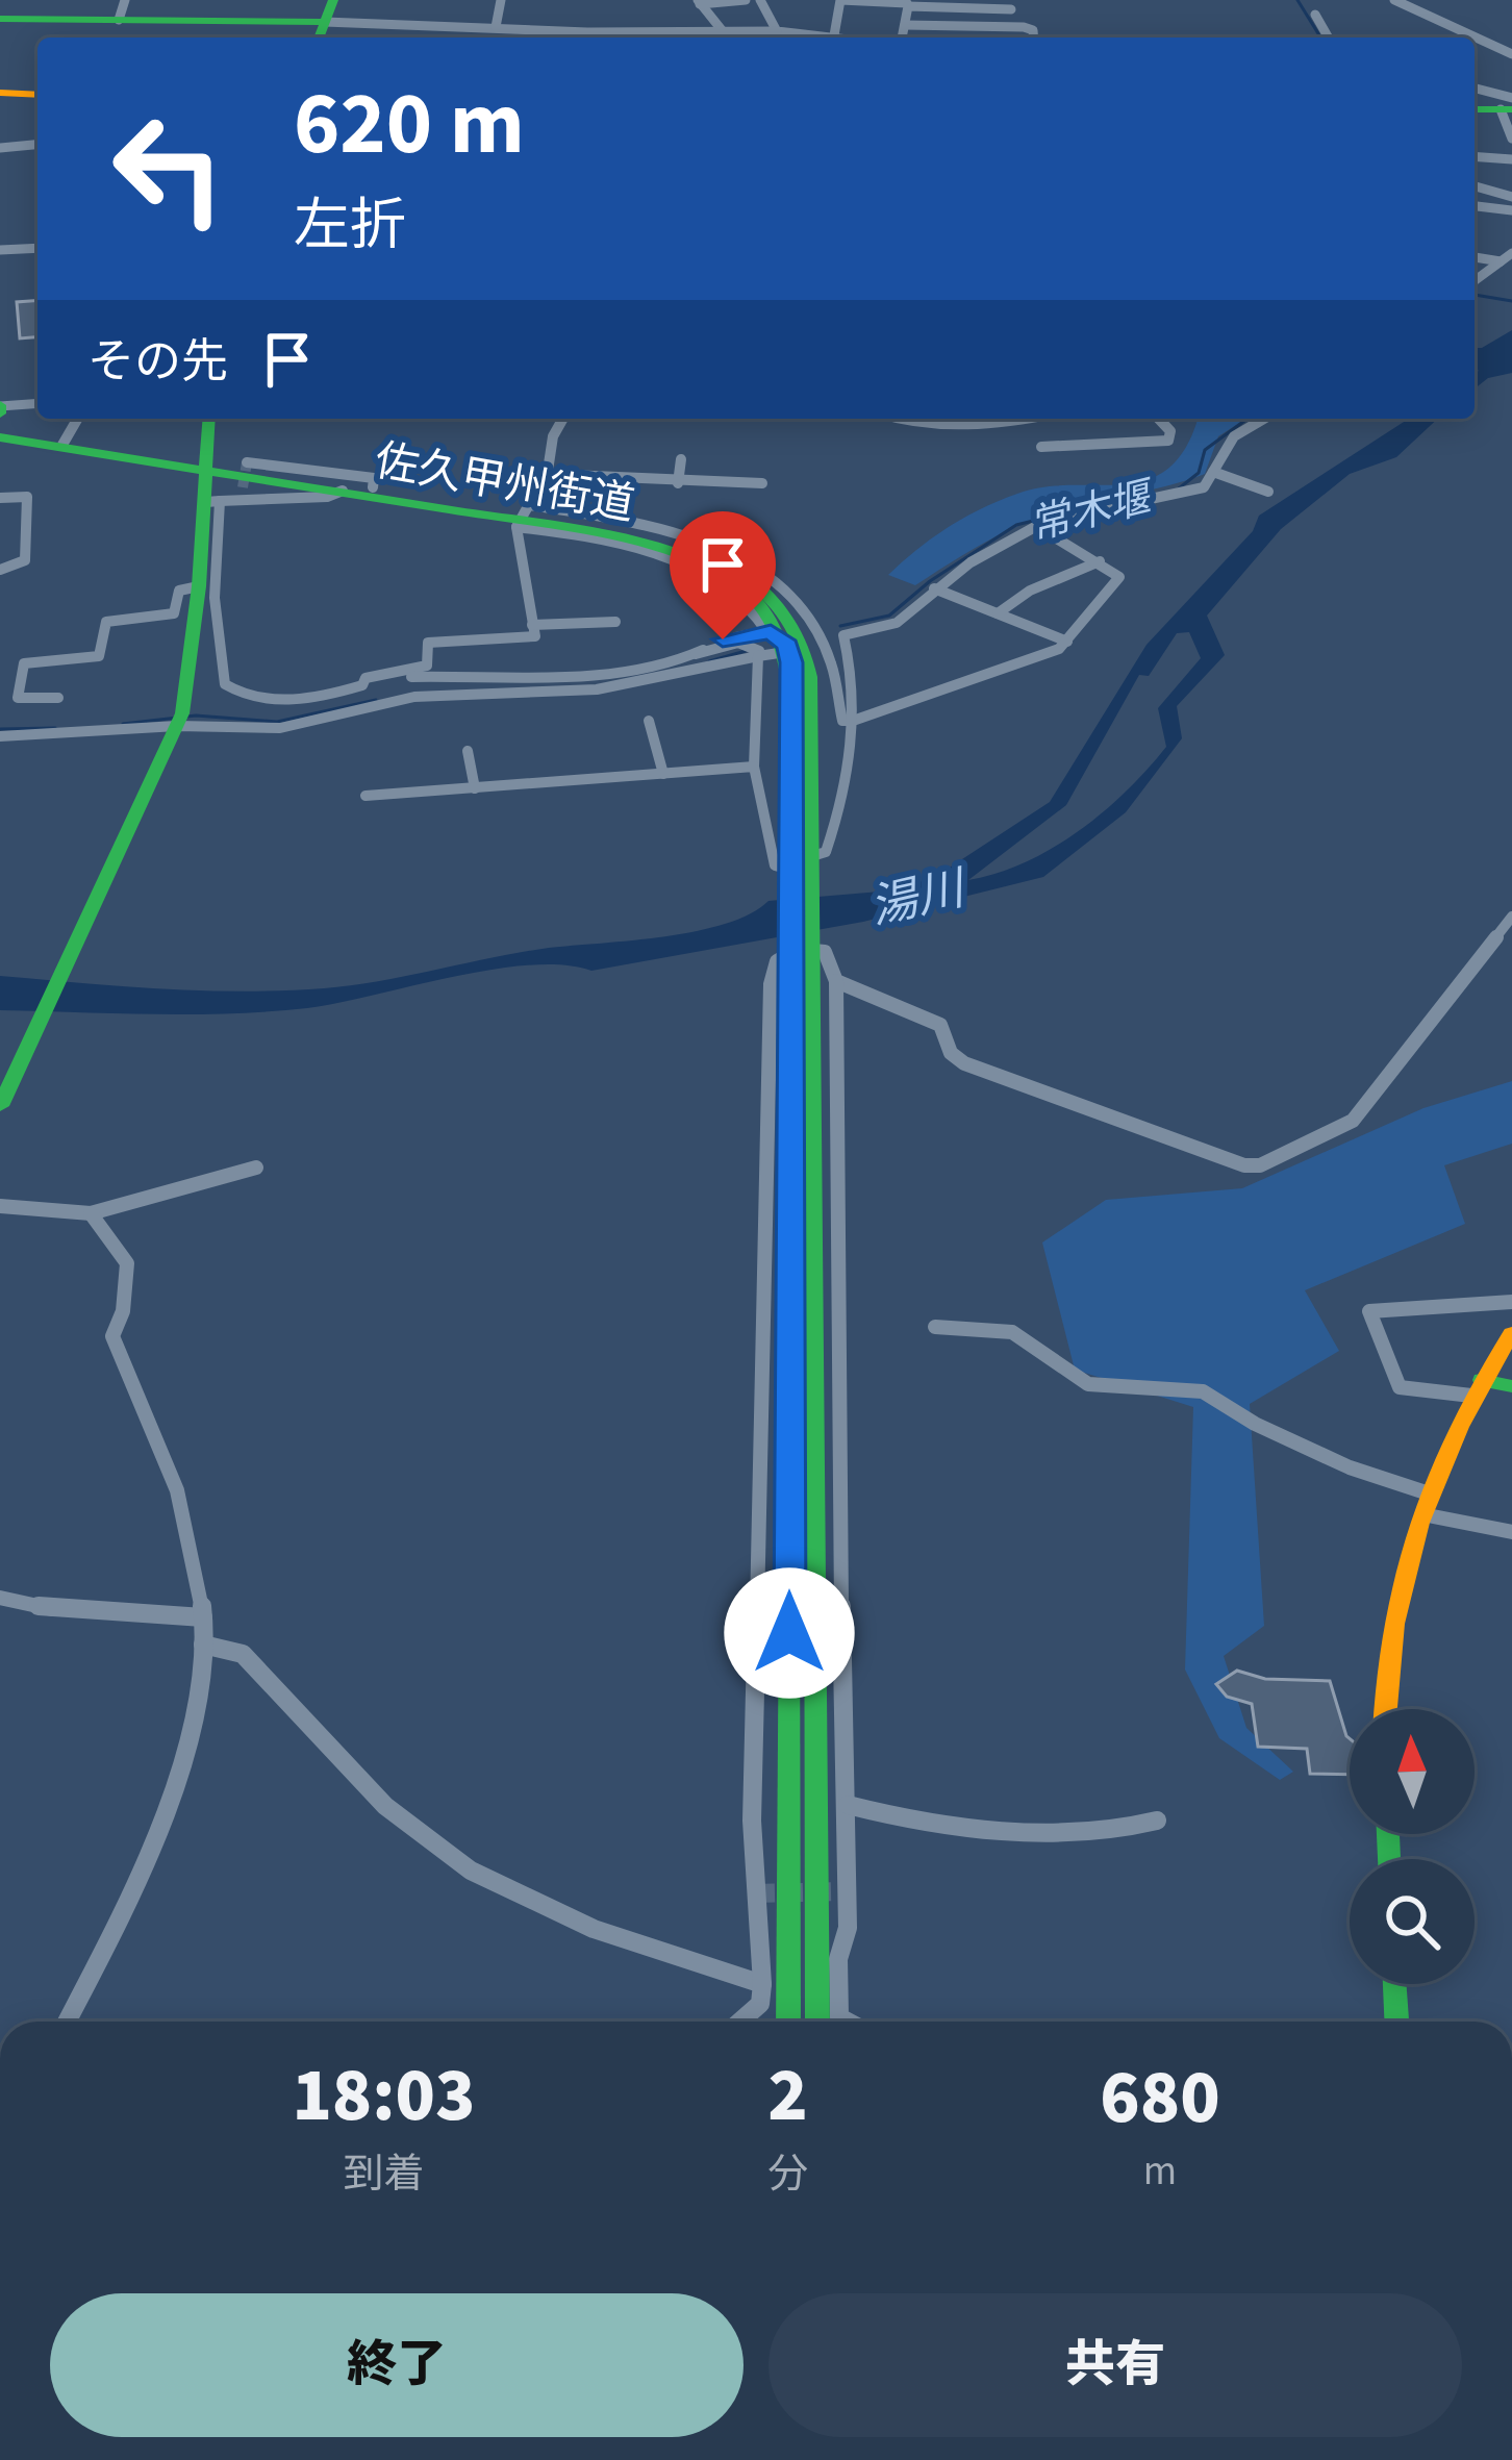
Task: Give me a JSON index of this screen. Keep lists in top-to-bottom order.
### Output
{
  "streets": {
    "main road": ["佐久甲州街道"]
  },
  "water": ["常木堰", "湯川"],
  "north": "top",
  "page": {
    "turn": ["620 m", "左折"],
    "then": "その先",
    "eta": [
      "18:03",
      "到着",
      "2",
      "分",
      "680",
      "m"
    ],
    "buttons": ["終了", "共有"]
  }
}
